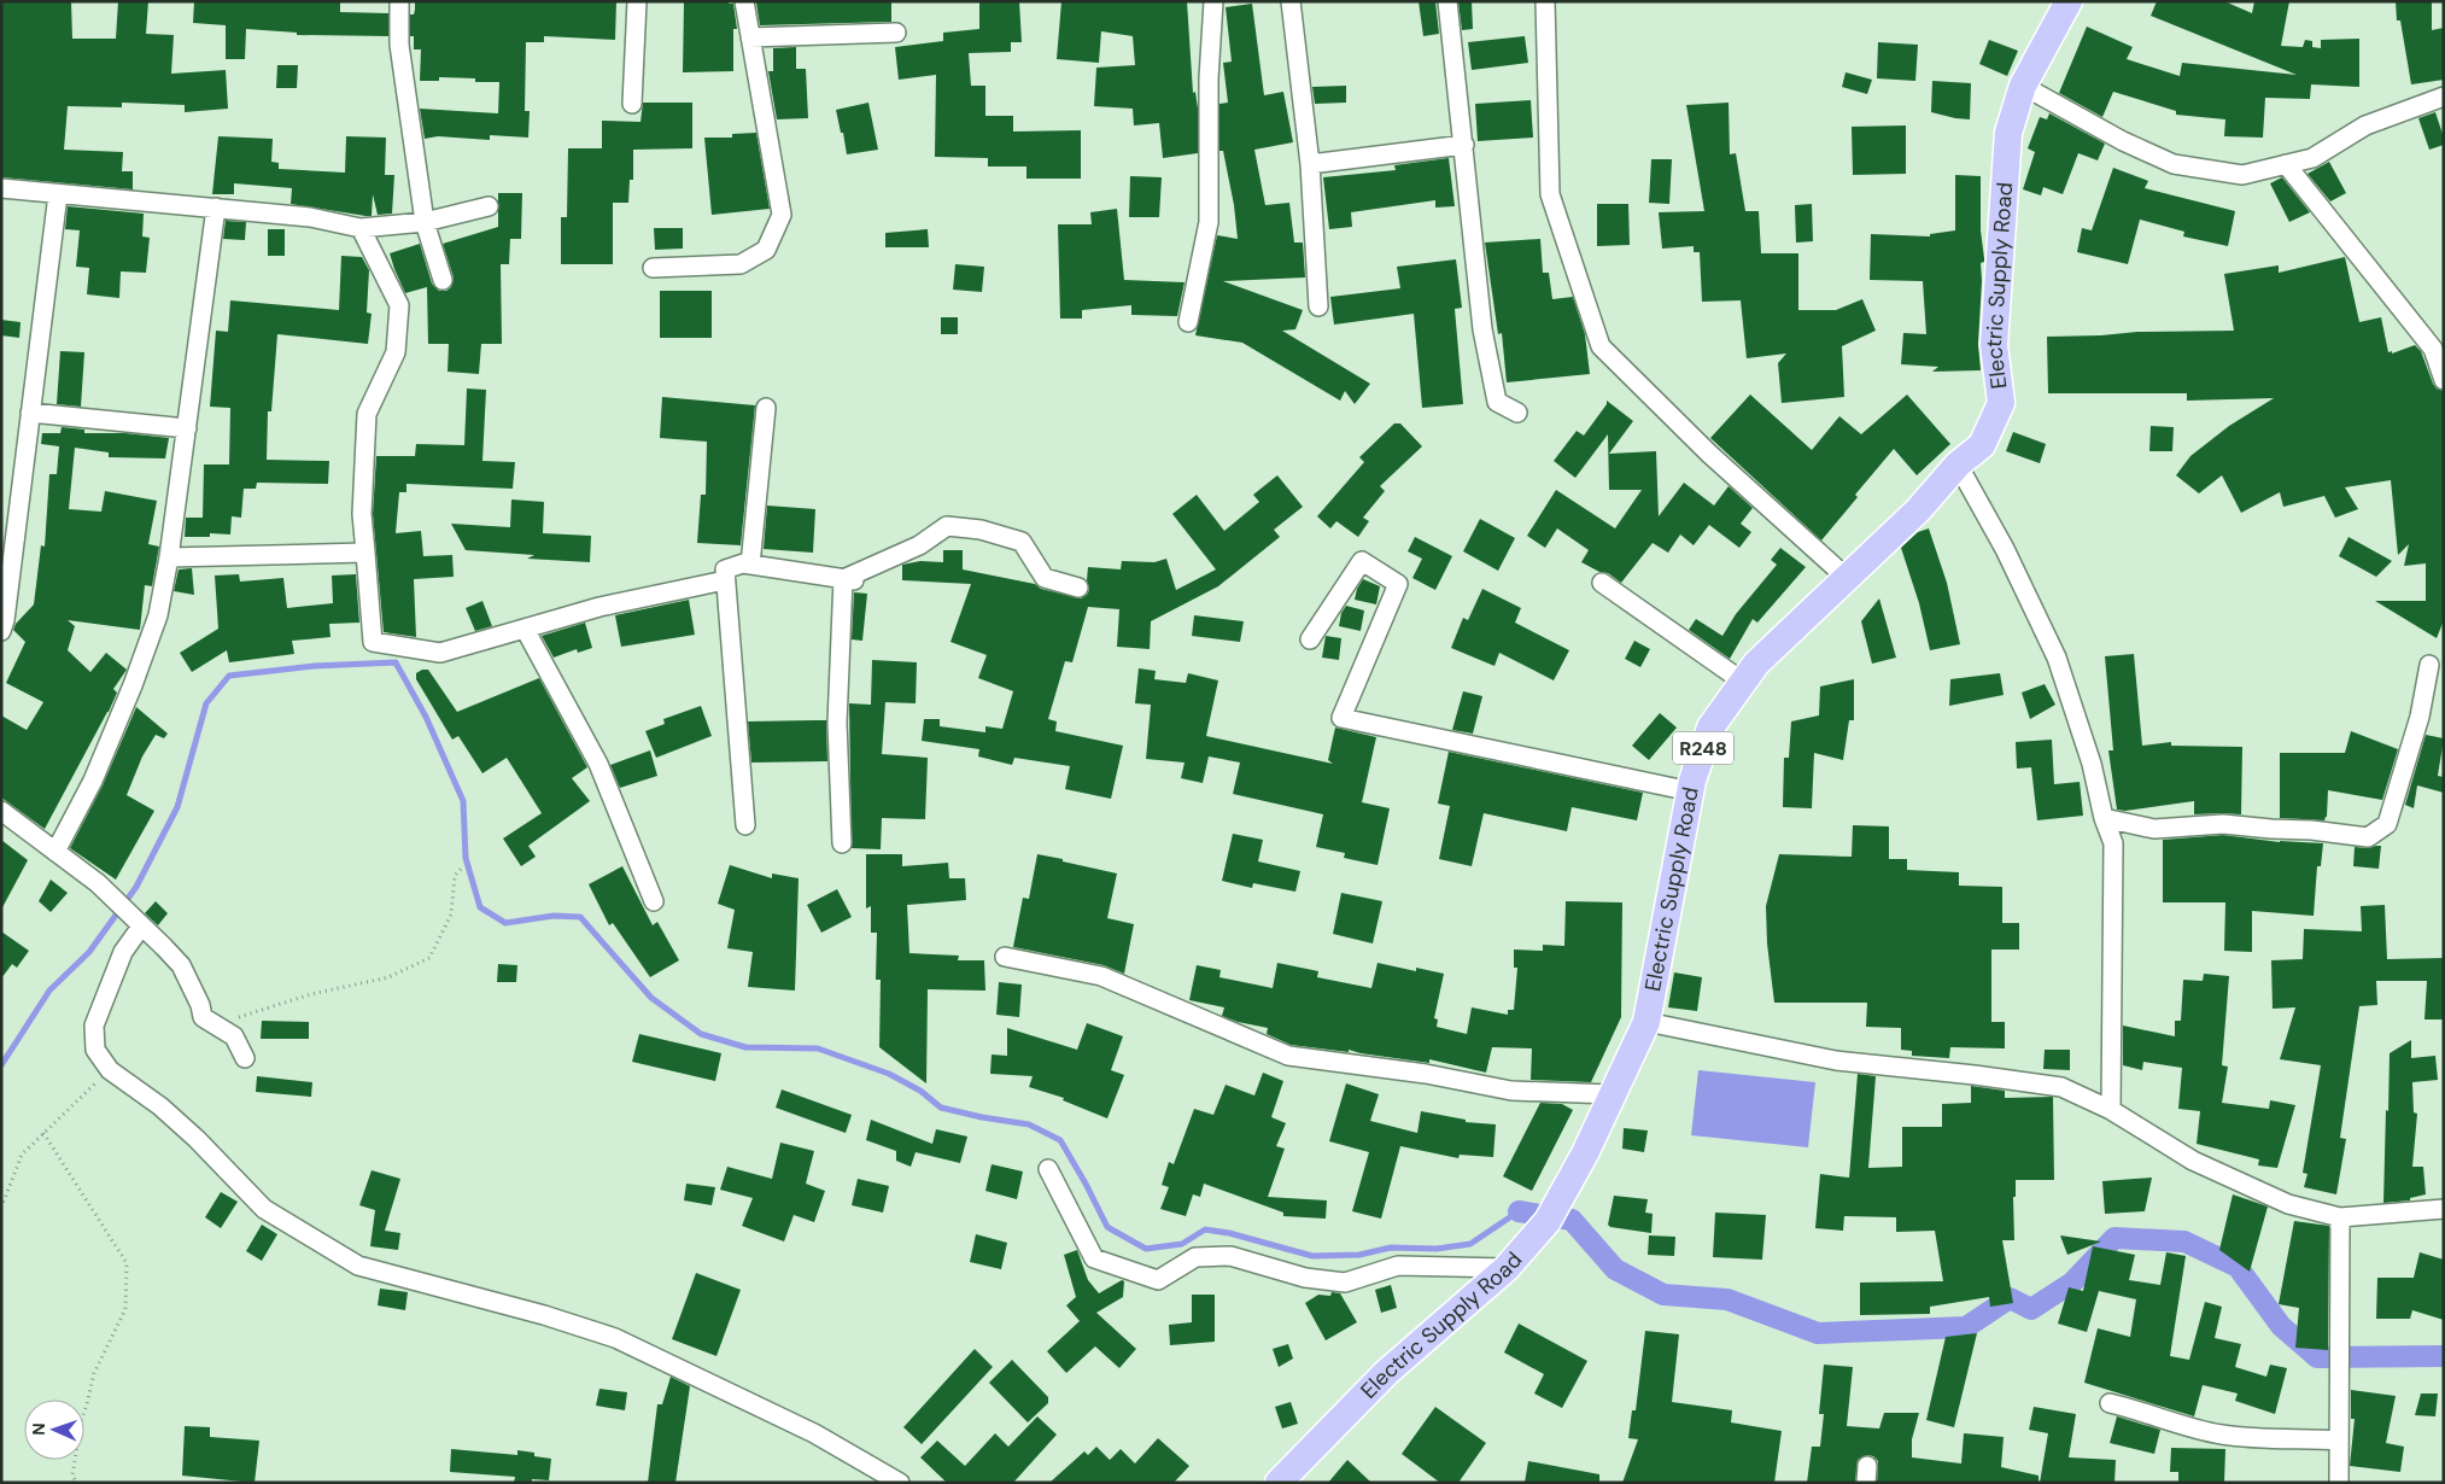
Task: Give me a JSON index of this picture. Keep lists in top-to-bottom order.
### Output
{
  "streets": {
    "main road": ["Electric Supply Road", "R248"]
  },
  "north": "left"
}
